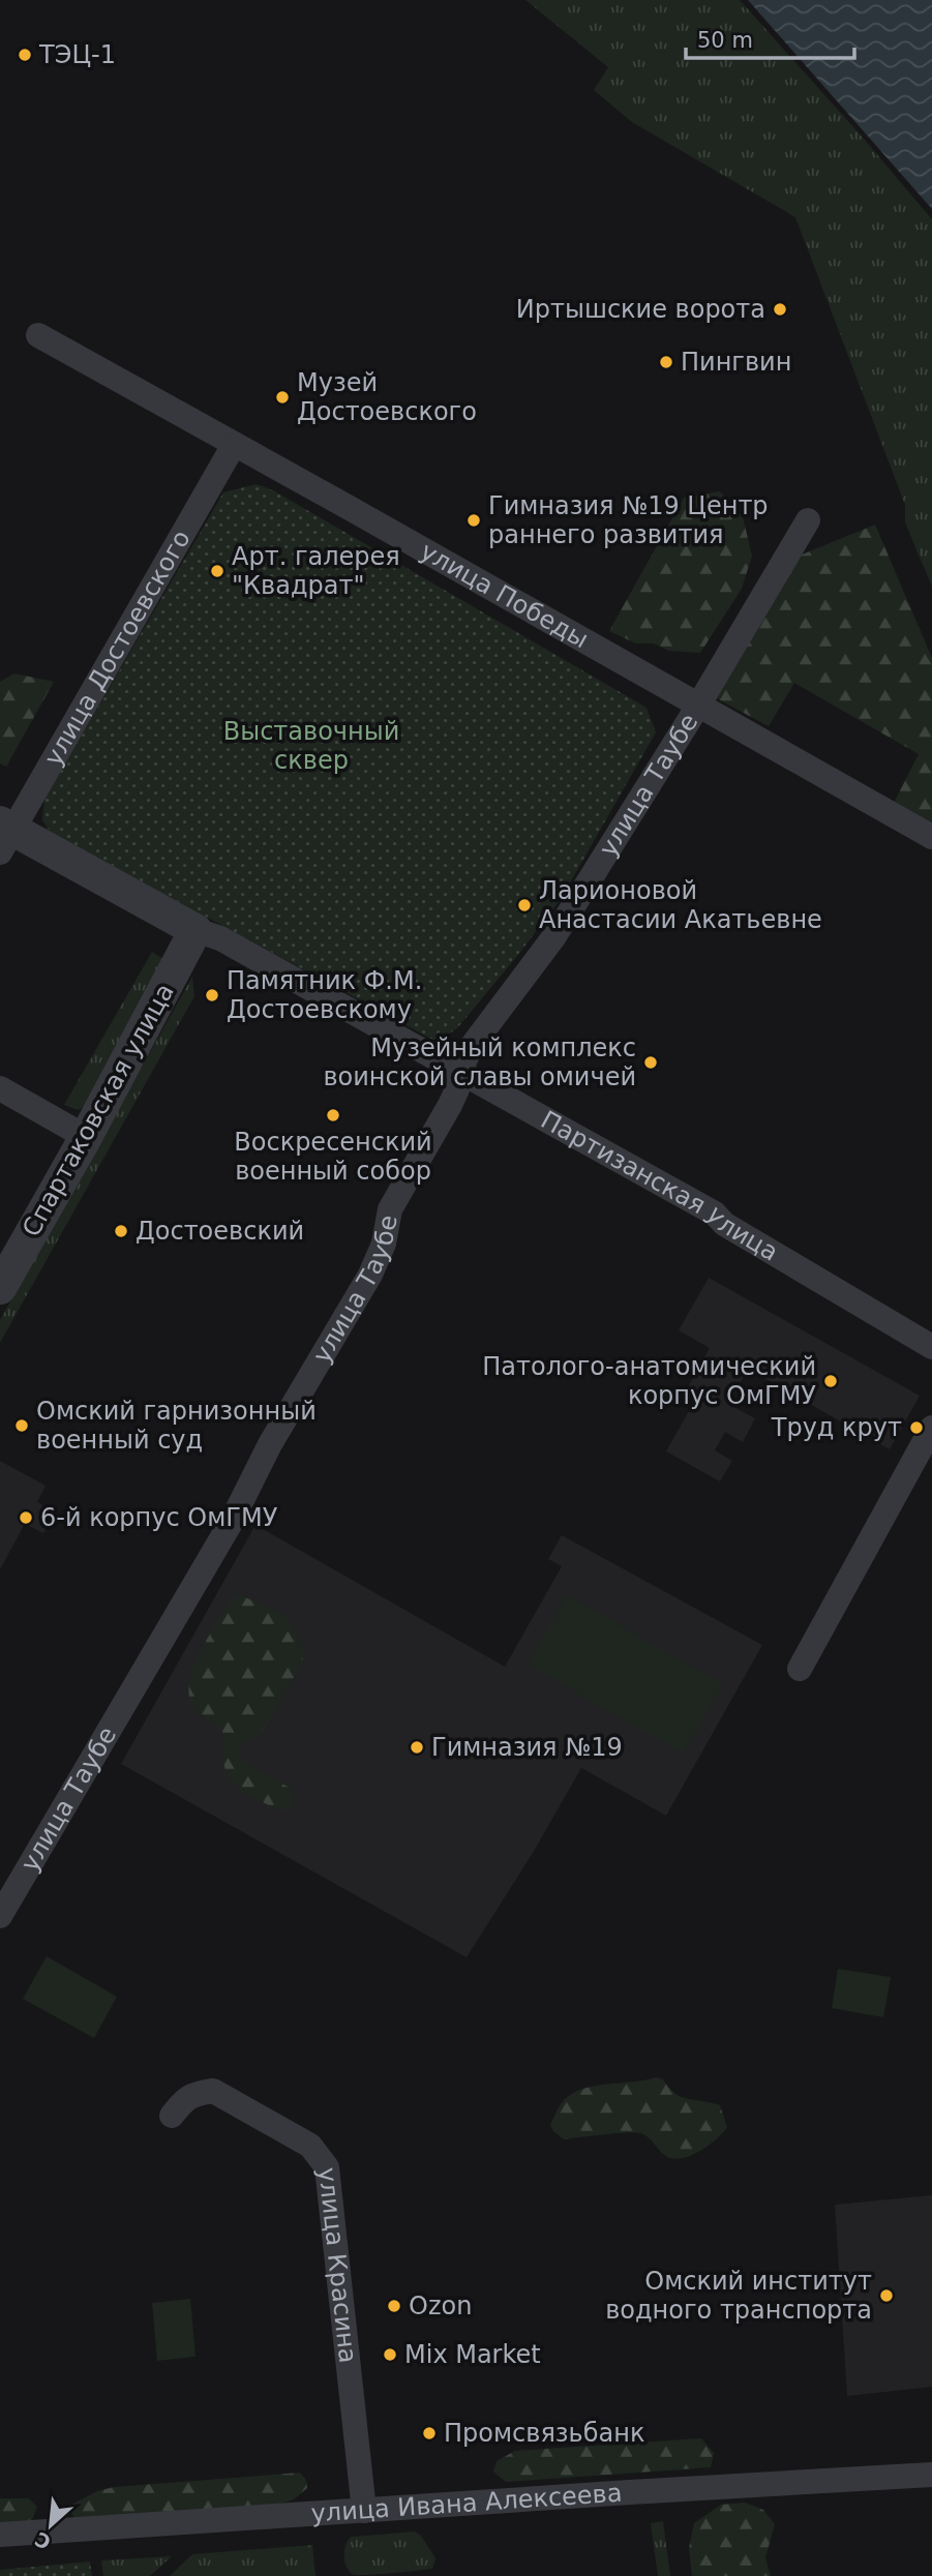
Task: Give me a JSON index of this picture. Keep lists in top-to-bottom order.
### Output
{
  "streets": {
    "street": [
      "улица Победы",
      "улица Достоевского",
      "улица Таубе",
      "Спартаковская улица",
      "Партизанская улица",
      "улица Красина",
      "улица Ивана Алексеева"
    ]
  },
  "crossings": [
    ["улица Победы", "улица Достоевского"],
    ["улица Победы", "улица Таубе"],
    ["улица Достоевского", "Партизанская улица"],
    ["улица Таубе", "Партизанская улица"],
    ["Спартаковская улица", "Партизанская улица"],
    ["улица Красина", "улица Ивана Алексеева"]
  ],
  "parks": ["Выставочный сквер"],
  "places": [
    "ТЭЦ-1",
    "Иртышские ворота",
    "Пингвин",
    "Музей Достоевского",
    "Гимназия №19 Центр раннего развития",
    "Арт. галерея \"Квадрат\"",
    "Ларионовой Анастасии Акатьевне",
    "Памятник Ф.М. Достоевскому",
    "Музейный комплекс воинской славы омичей",
    "Воскресенский военный собор",
    "Достоевский",
    "Патолого-анатомический корпус ОмГМУ",
    "Омский гарнизонный военный суд",
    "Труд крут",
    "6-й корпус ОмГМУ",
    "Гимназия №19",
    "Омский институт водного транспорта",
    "Ozon",
    "Mix Market",
    "Промсвязьбанк"
  ],
  "scale_bar": "50 m",
  "north": "bottom left"
}
